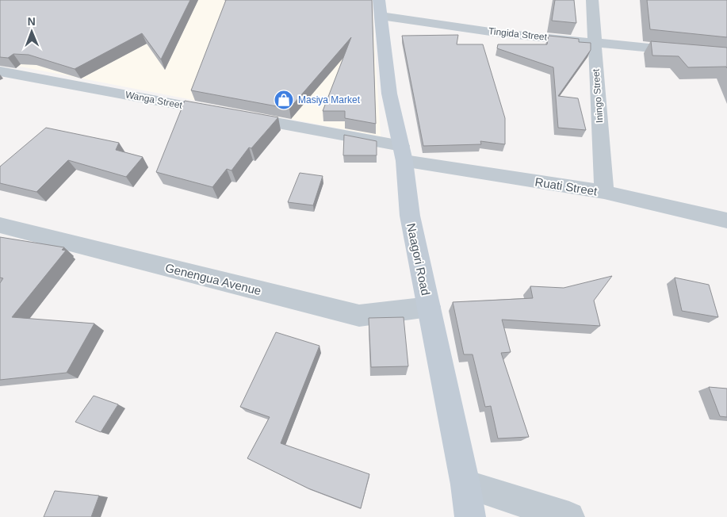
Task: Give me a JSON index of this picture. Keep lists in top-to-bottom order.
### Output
{
  "streets": {
    "street": [
      "Tingida Street",
      "Iningo Street",
      "Wanga Street",
      "Ruati Street",
      "Naagori Road",
      "Genengua Avenue"
    ]
  },
  "crossings": [
    ["Tingida Street", "Iningo Street"],
    ["Tingida Street", "Naagori Road"],
    ["Iningo Street", "Ruati Street"],
    ["Wanga Street", "Ruati Street"],
    ["Wanga Street", "Naagori Road"],
    ["Ruati Street", "Naagori Road"],
    ["Naagori Road", "Genengua Avenue"]
  ],
  "places": {
    "shop": ["Masiya Market"]
  },
  "north": "top"
}
